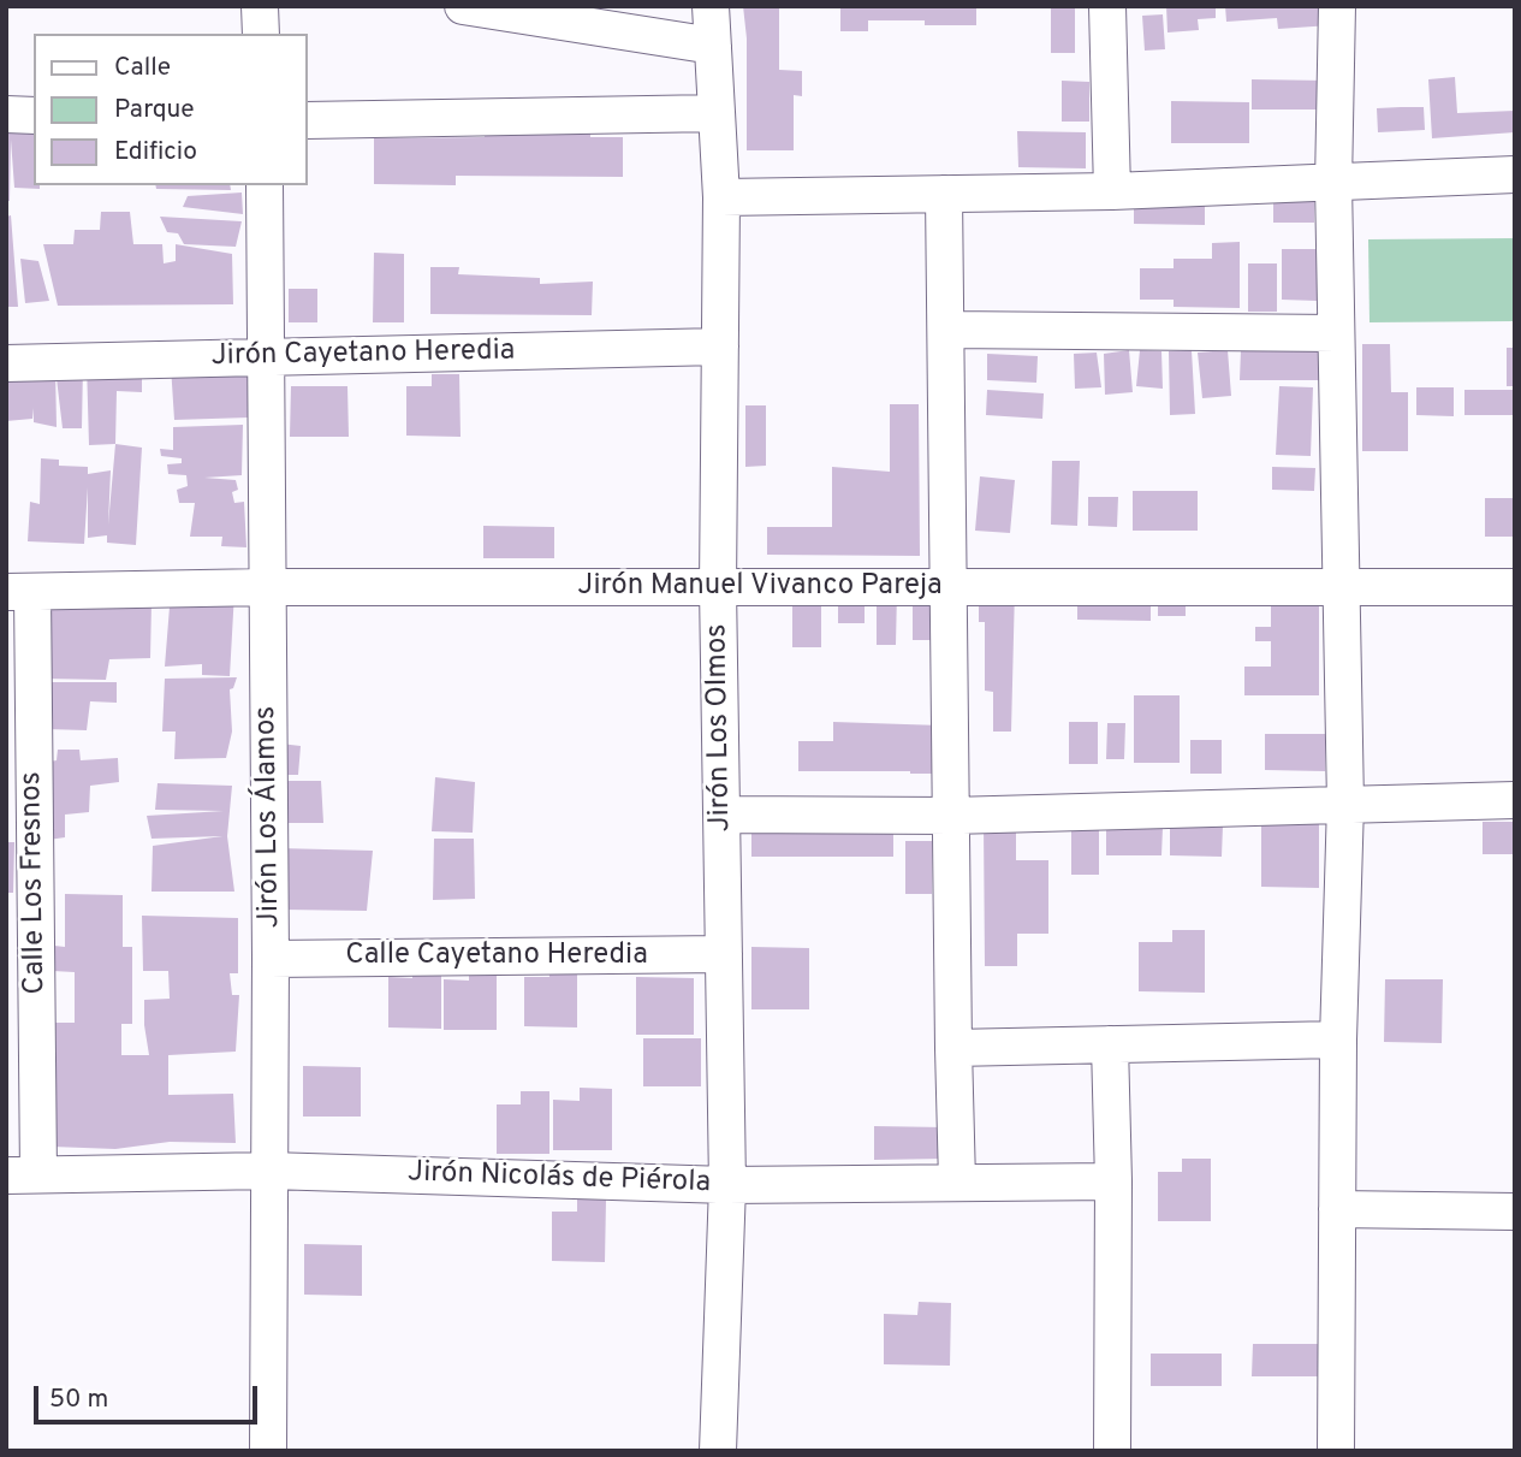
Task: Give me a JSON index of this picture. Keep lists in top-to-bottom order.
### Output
{
  "streets": {
    "street": [
      "Jirón Cayetano Heredia",
      "Jirón Manuel Vivanco Pareja",
      "Jirón Los Olmos",
      "Jirón Los Álamos",
      "Calle Los Fresnos",
      "Calle Cayetano Heredia",
      "Jirón Nicolás de Piérola"
    ]
  },
  "crossings": [
    ["Jirón Cayetano Heredia", "Jirón Los Olmos"],
    ["Jirón Cayetano Heredia", "Jirón Los Álamos"],
    ["Jirón Manuel Vivanco Pareja", "Jirón Los Olmos"],
    ["Jirón Manuel Vivanco Pareja", "Jirón Los Álamos"],
    ["Jirón Manuel Vivanco Pareja", "Calle Los Fresnos"],
    ["Jirón Los Olmos", "Calle Cayetano Heredia"],
    ["Jirón Los Olmos", "Jirón Nicolás de Piérola"],
    ["Jirón Los Álamos", "Calle Cayetano Heredia"],
    ["Jirón Los Álamos", "Jirón Nicolás de Piérola"],
    ["Calle Los Fresnos", "Jirón Nicolás de Piérola"]
  ],
  "legend": ["Calle", "Parque", "Edificio"],
  "scale_bar": "50 m"
}
